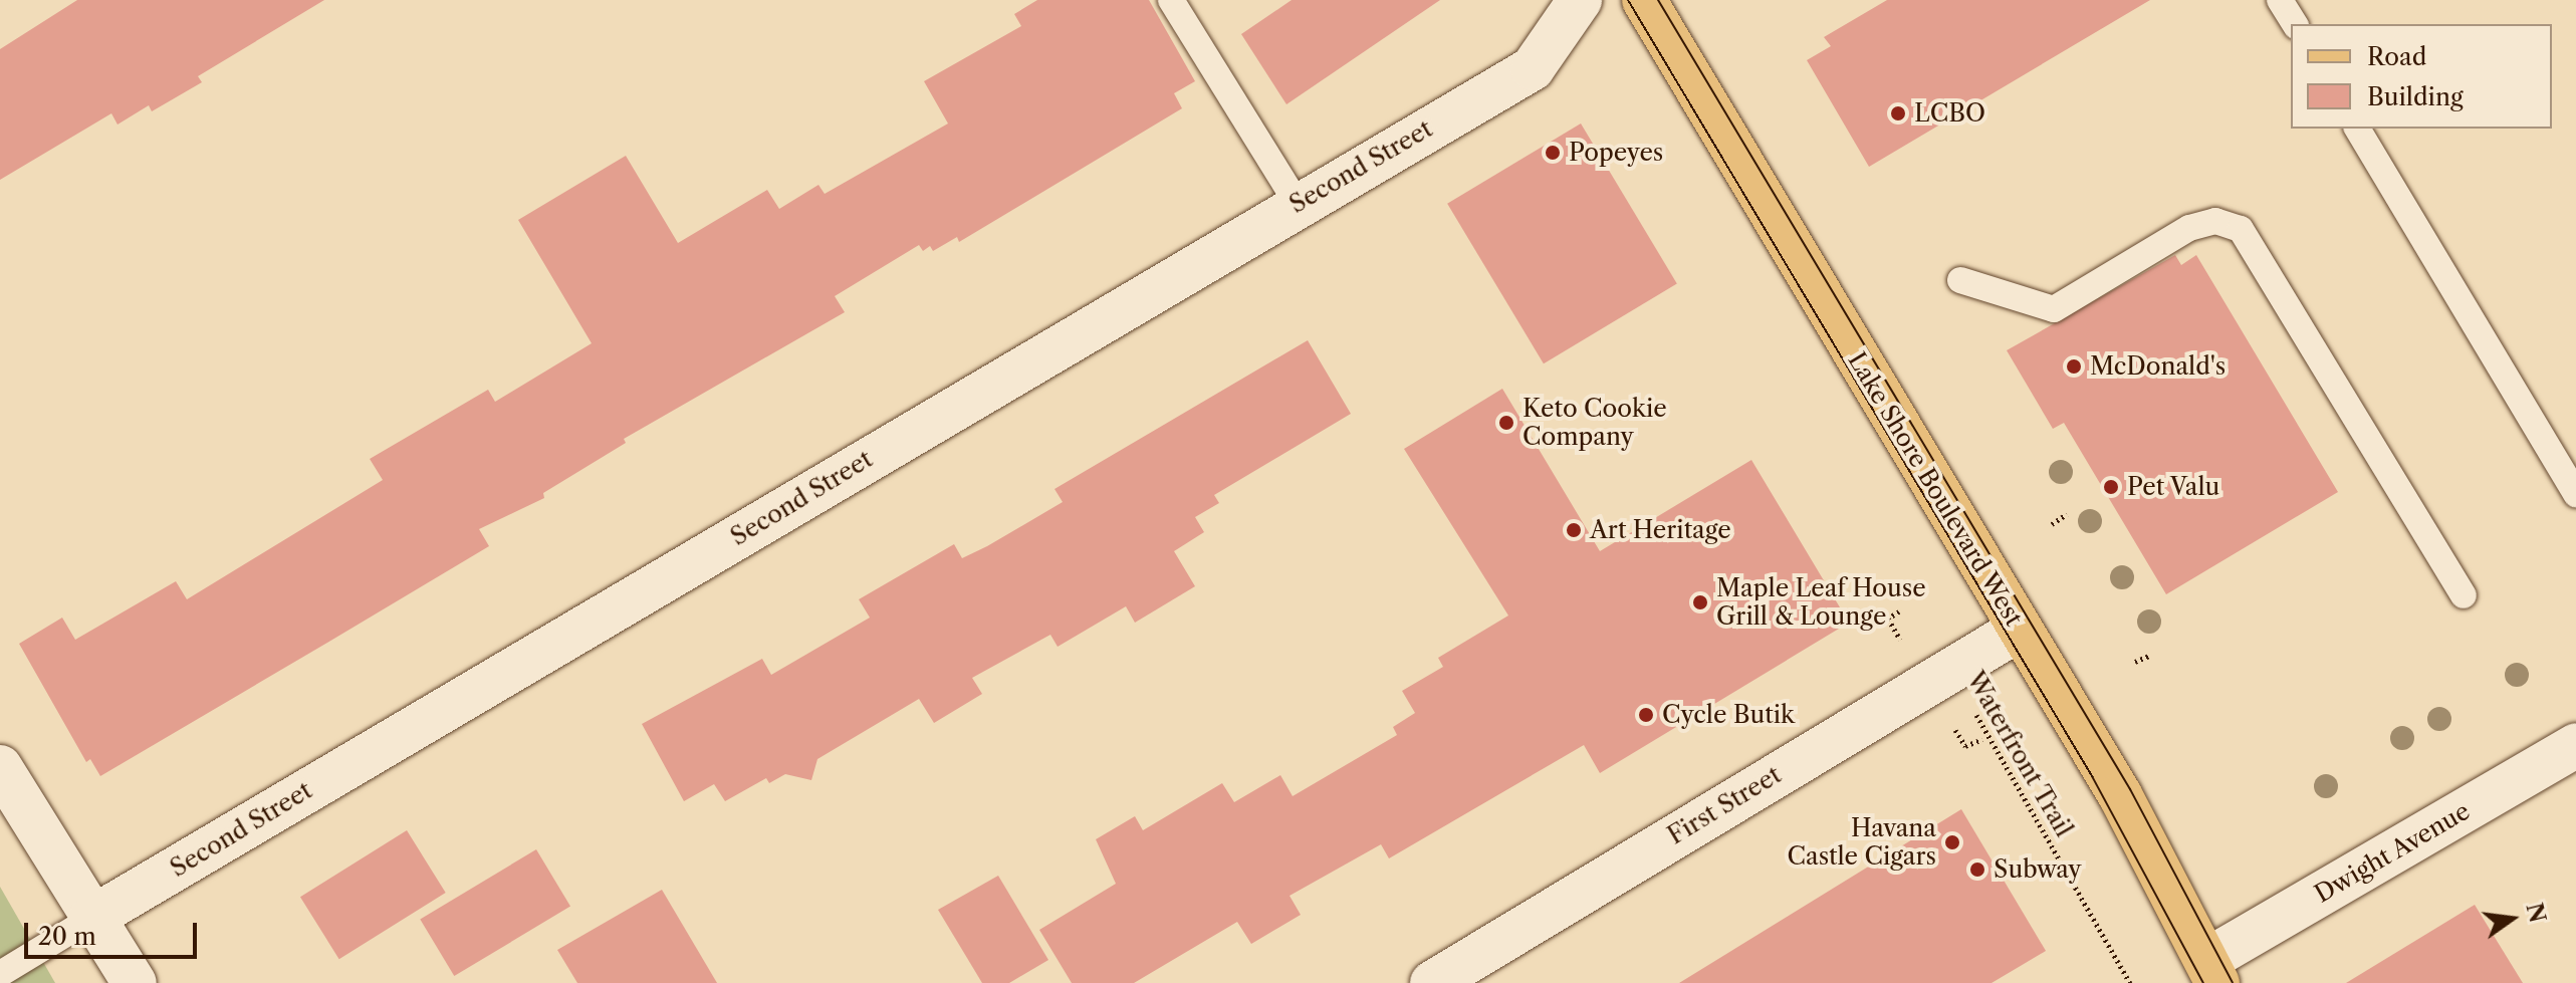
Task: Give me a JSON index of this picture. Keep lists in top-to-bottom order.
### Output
{
  "streets": {
    "main road": ["Lake Shore Boulevard West"],
    "street": ["Second Street", "First Street", "Dwight Avenue"],
    "path": ["Waterfront Trail"]
  },
  "crossings": [
    ["Lake Shore Boulevard West", "First Street"],
    ["Lake Shore Boulevard West", "Dwight Avenue"],
    ["Waterfront Trail", "First Street"]
  ],
  "places": [
    "LCBO",
    "Popeyes",
    "McDonald's",
    "Keto Cookie Company",
    "Pet Valu",
    "Art Heritage",
    "Maple Leaf House Grill & Lounge",
    "Cycle Butik",
    "Havana Castle Cigars",
    "Subway"
  ],
  "legend": ["Road", "Building"],
  "scale_bar": "20 m",
  "north": "right"
}
